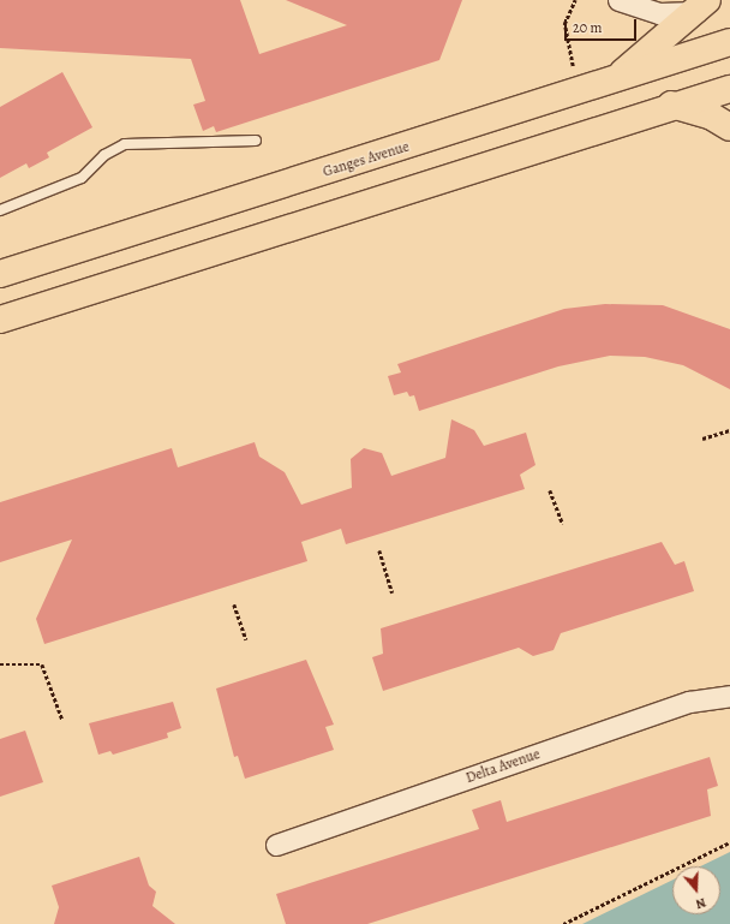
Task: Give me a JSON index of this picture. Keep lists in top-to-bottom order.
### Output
{
  "streets": {
    "main road": ["Ganges Avenue"],
    "street": ["Delta Avenue"]
  },
  "scale_bar": "20 m",
  "north": "bottom"
}
